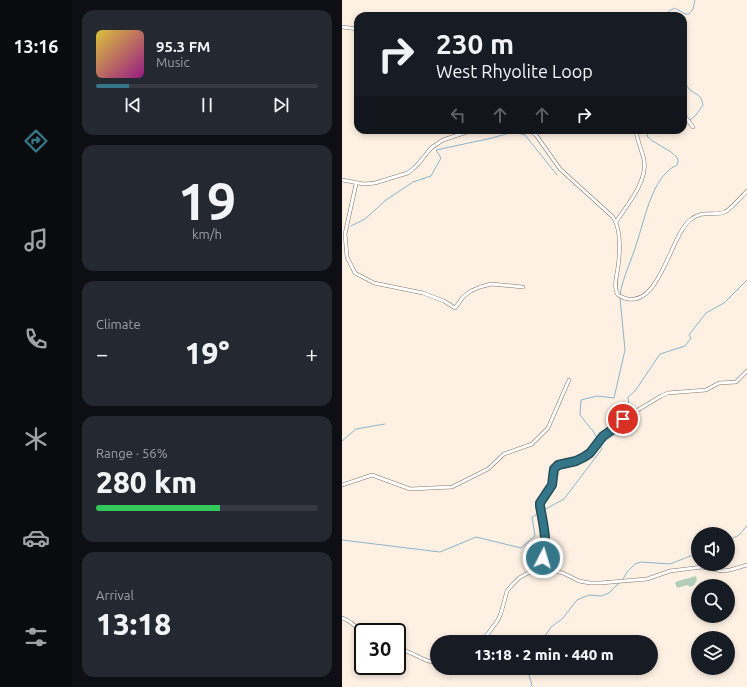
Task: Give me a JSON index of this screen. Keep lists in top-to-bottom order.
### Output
{
  "page": {
    "tabs": "13:16",
    "turn": ["230 m", "West Rhyolite Loop"],
    "song": ["95.3 FM", "Music"],
    "tile": [
      ["19", "km/h"],
      "Climate",
      ["Range · 56%", "280 km"],
      ["Arrival", "13:18"]
    ],
    "heat": ["−", "19°", "+"],
    "limit": "30",
    "trip": "13:18 · 2 min · 440 m"
  }
}
